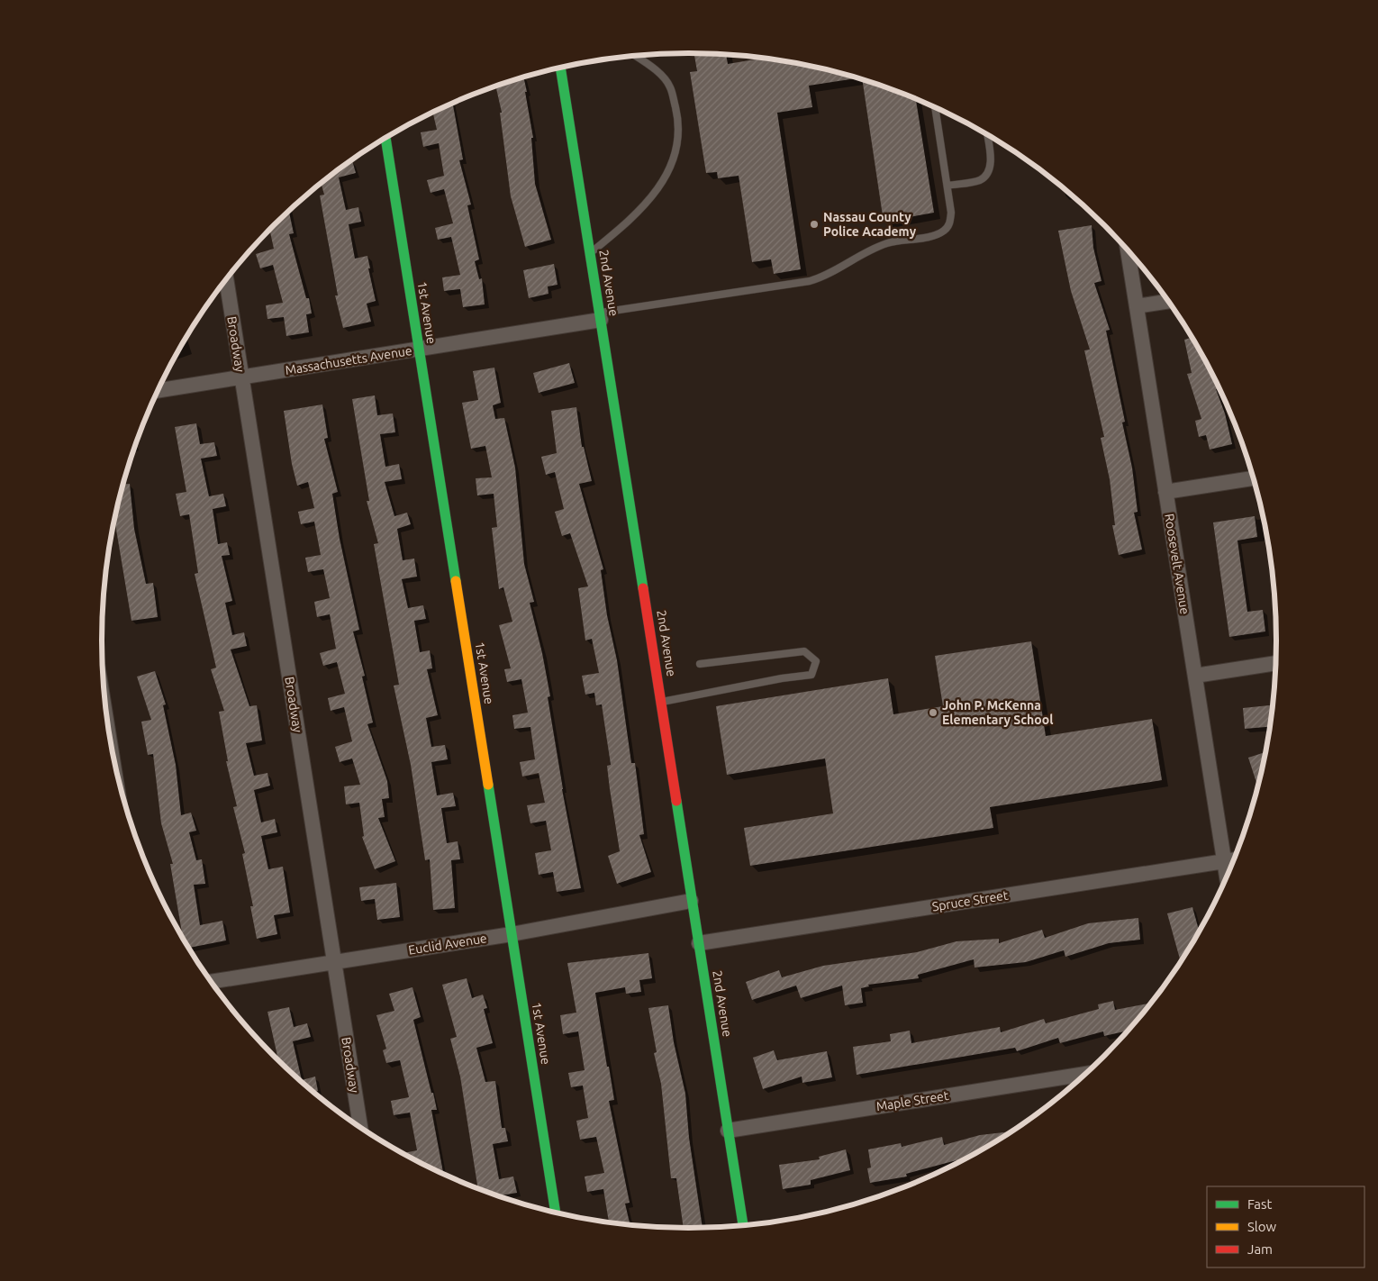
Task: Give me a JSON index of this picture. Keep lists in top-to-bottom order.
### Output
{
  "streets": {
    "street": [
      "2nd Avenue",
      "1st Avenue",
      "Broadway",
      "Massachusetts Avenue",
      "Roosevelt Avenue",
      "Spruce Street",
      "Euclid Avenue",
      "Maple Street"
    ]
  },
  "crossings": [
    ["2nd Avenue", "Massachusetts Avenue"],
    ["2nd Avenue", "Spruce Street"],
    ["2nd Avenue", "Euclid Avenue"],
    ["2nd Avenue", "Maple Street"],
    ["1st Avenue", "Massachusetts Avenue"],
    ["1st Avenue", "Euclid Avenue"],
    ["Broadway", "Massachusetts Avenue"],
    ["Broadway", "Euclid Avenue"],
    ["Roosevelt Avenue", "Spruce Street"]
  ],
  "places": ["Nassau County Police Academy", "John P. McKenna Elementary School"],
  "legend": ["Fast", "Slow", "Jam"]
}
